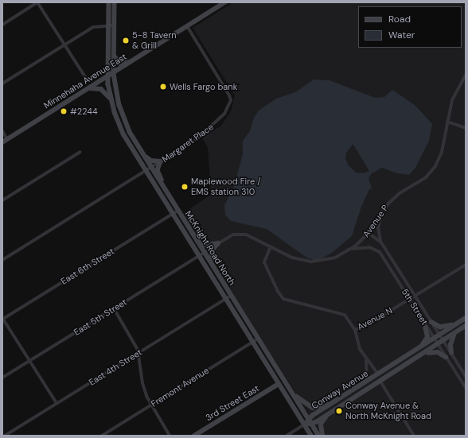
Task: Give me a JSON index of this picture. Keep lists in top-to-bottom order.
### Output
{
  "streets": {
    "main road": [
      "Minnehaha Avenue East",
      "McKnight Road North",
      "Conway Avenue",
      "3rd Street East"
    ],
    "street": [
      "Margaret Place",
      "Avenue P",
      "East 6th Street",
      "5th Street",
      "East 5th Street",
      "Avenue N",
      "East 4th Street",
      "Fremont Avenue"
    ]
  },
  "crossings": [
    ["Minnehaha Avenue East", "Margaret Place"],
    ["Minnehaha Avenue East", "McKnight Road North"],
    ["Margaret Place", "McKnight Road North"],
    ["Avenue P", "McKnight Road North"],
    ["Avenue P", "5th Street"],
    ["Avenue P", "East 5th Street"],
    ["Avenue P", "Avenue N"],
    ["McKnight Road North", "East 6th Street"],
    ["McKnight Road North", "East 5th Street"],
    ["McKnight Road North", "East 4th Street"],
    ["McKnight Road North", "Fremont Avenue"],
    ["McKnight Road North", "Conway Avenue"],
    ["McKnight Road North", "3rd Street East"],
    ["5th Street", "Avenue N"],
    ["5th Street", "Conway Avenue"]
  ],
  "places": [
    "5-8 Tavern & Grill",
    "Wells Fargo bank",
    "#2244",
    "Maplewood Fire / EMS station 310",
    "Conway Avenue & North McKnight Road"
  ],
  "legend": ["Road", "Water"]
}
